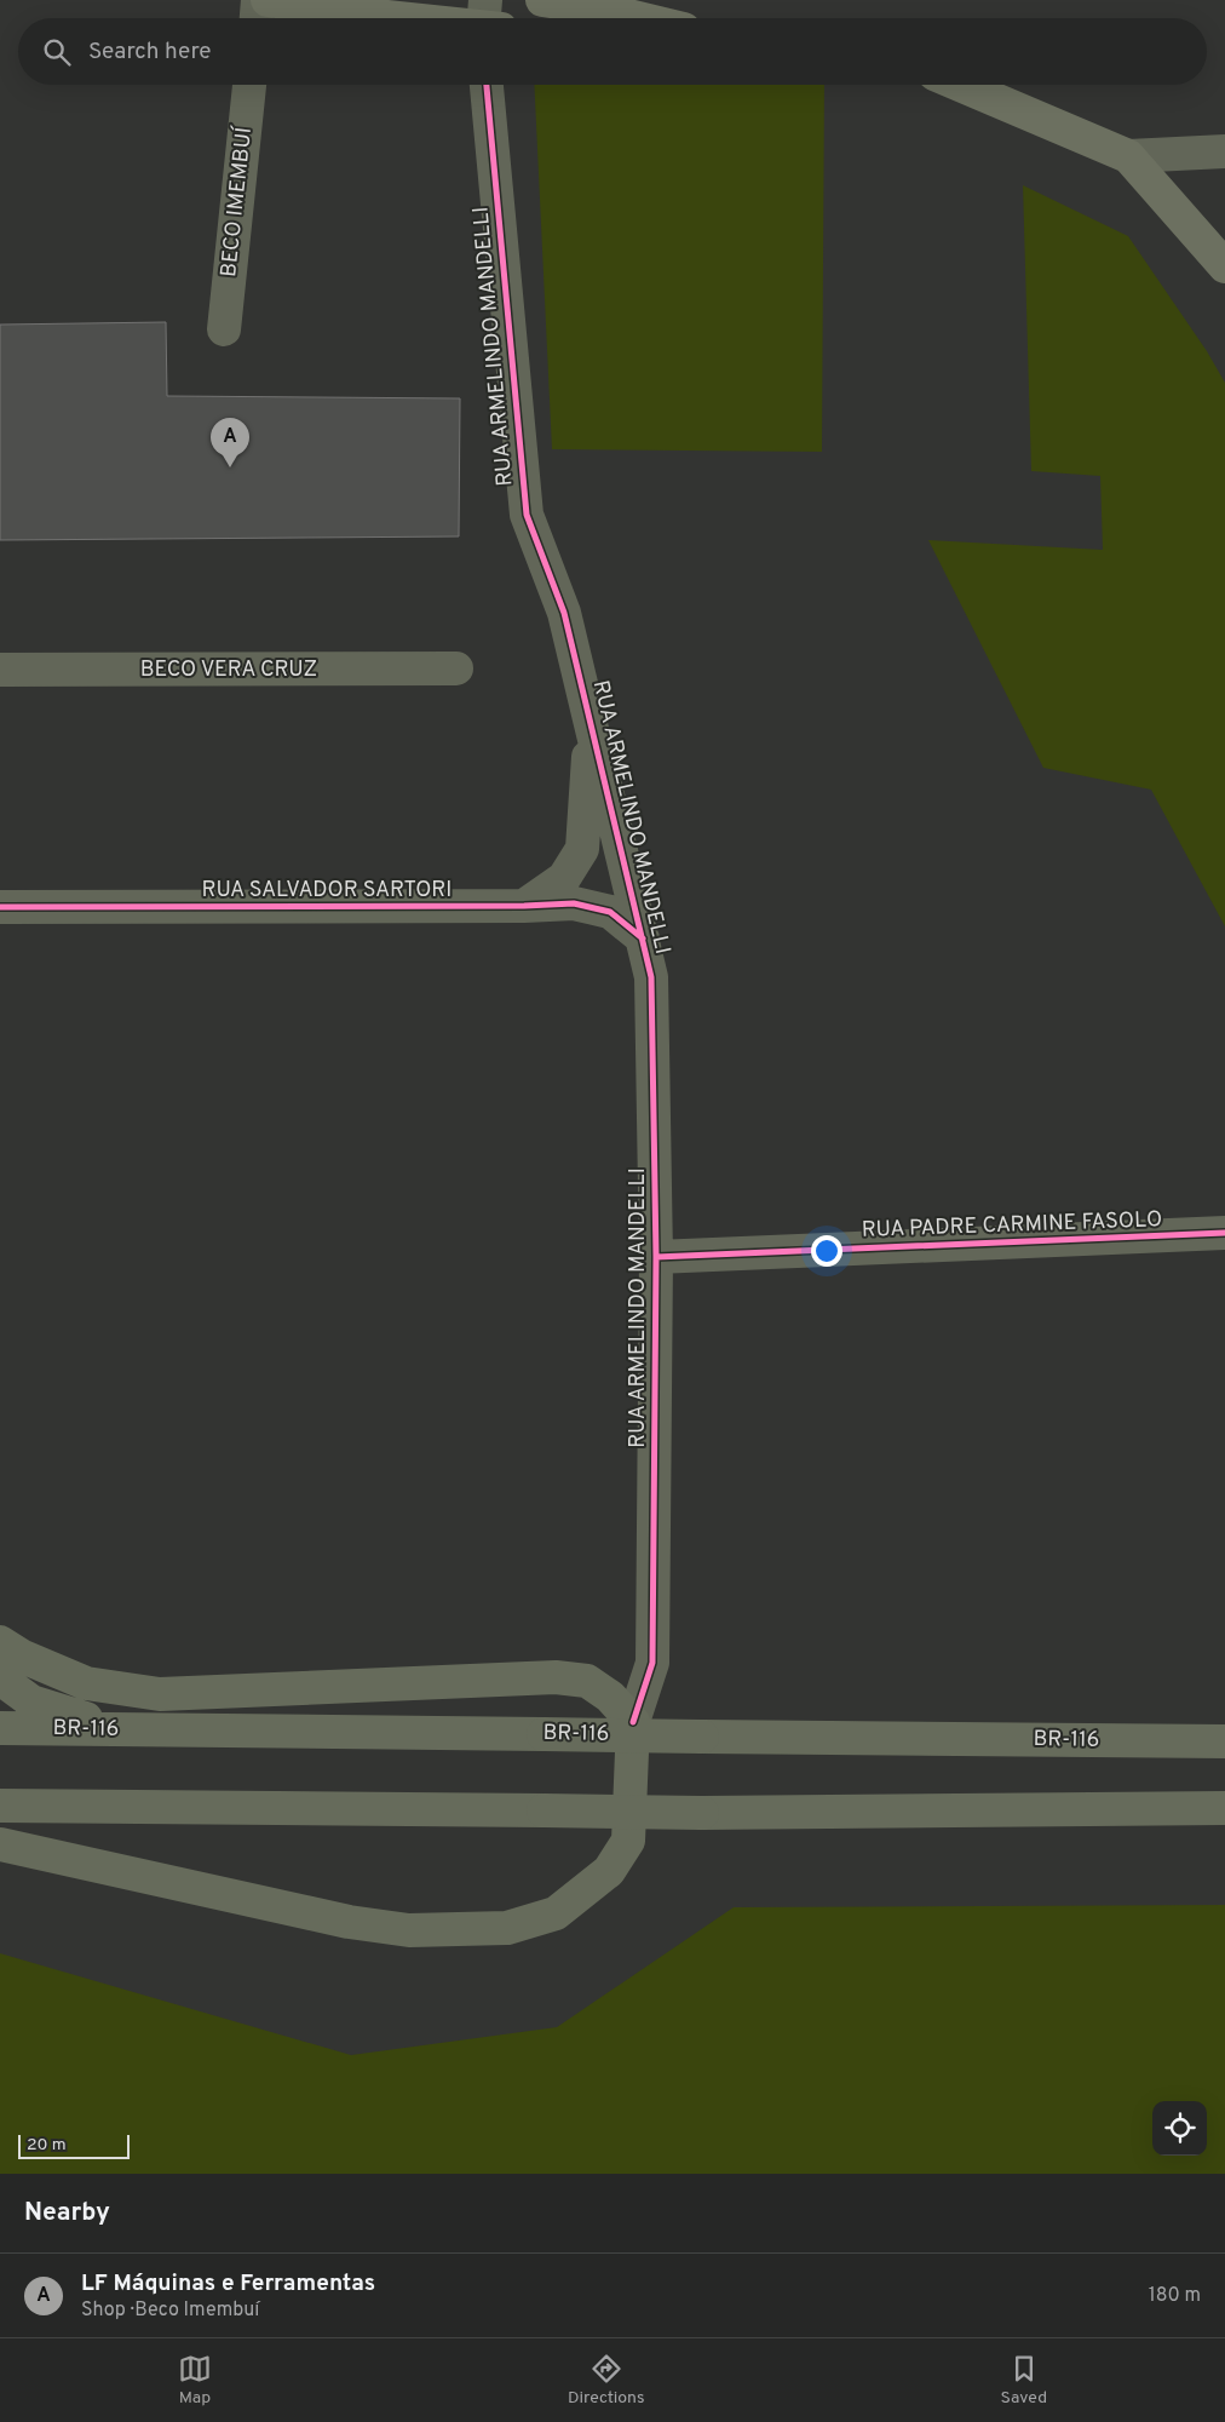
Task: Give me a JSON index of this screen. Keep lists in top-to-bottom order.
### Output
{
  "streets": {
    "highway": ["BR-116"],
    "street": [
      "BECO IMEMBUÍ",
      "RUA ARMELINDO MANDELLI",
      "BECO VERA CRUZ",
      "RUA SALVADOR SARTORI",
      "RUA PADRE CARMINE FASOLO"
    ]
  },
  "crossings": [
    ["RUA ARMELINDO MANDELLI", "RUA SALVADOR SARTORI"],
    ["RUA ARMELINDO MANDELLI", "RUA PADRE CARMINE FASOLO"]
  ],
  "scale_bar": "20 m",
  "page": {
    "search": "Search here",
    "pins": "A",
    "scale": "20 m",
    "heading": "Nearby",
    "list": [
      {
        "mark": "A",
        "name": "LF Máquinas e Ferramentas",
        "note": "Shop · Beco Imembuí",
        "value": "180 m"
      }
    ],
    "nav": ["Map", "Directions", "Saved"]
  }
}
